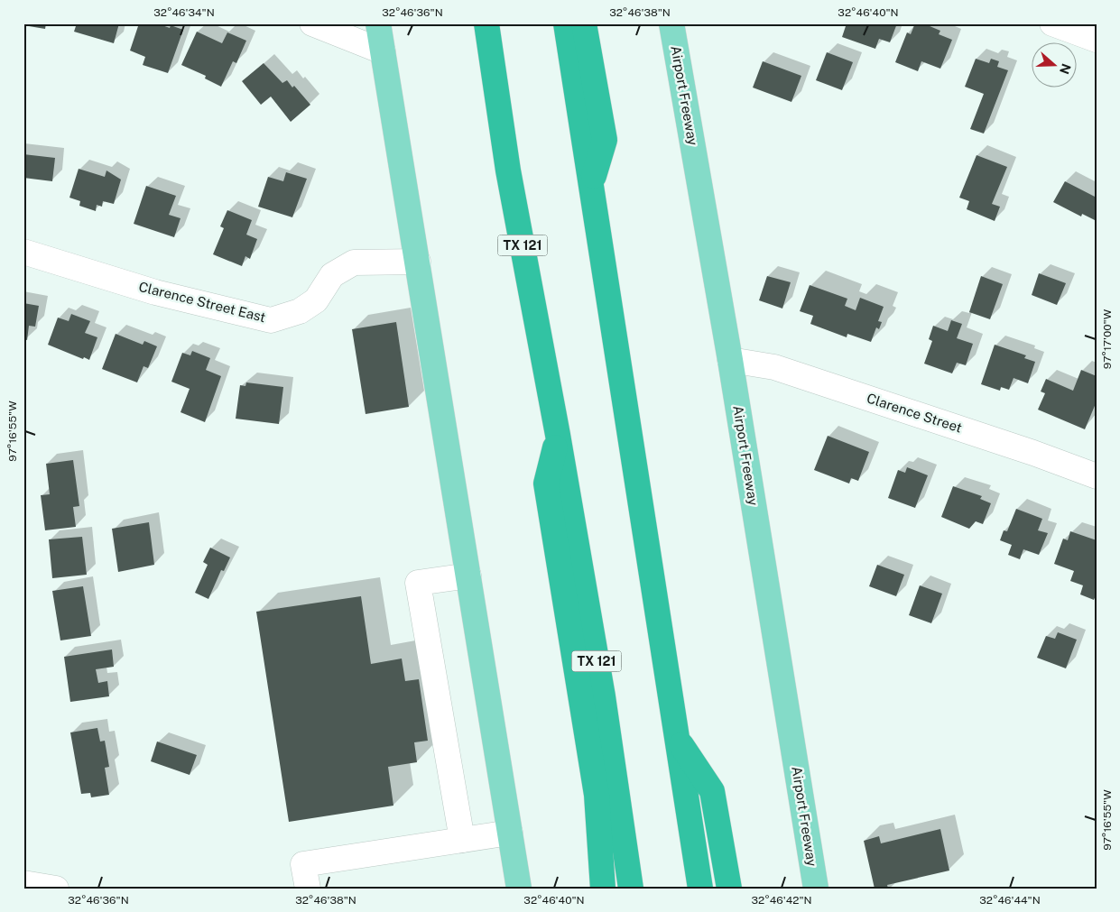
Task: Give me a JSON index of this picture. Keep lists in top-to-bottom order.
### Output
{
  "streets": {
    "highway": ["TX 121"],
    "main road": ["Airport Freeway"],
    "street": ["Clarence Street East", "Clarence Street"]
  },
  "crossings": [
    ["Airport Freeway", "Clarence Street"]
  ],
  "north": "right",
  "coordinates": [
    "32°46'34\"N",
    "32°46'36\"N",
    "32°46'38\"N",
    "32°46'40\"N",
    "97°17'00\"W",
    "97°16'55\"W",
    "32°46'42\"N",
    "32°46'44\"N"
  ]
}
